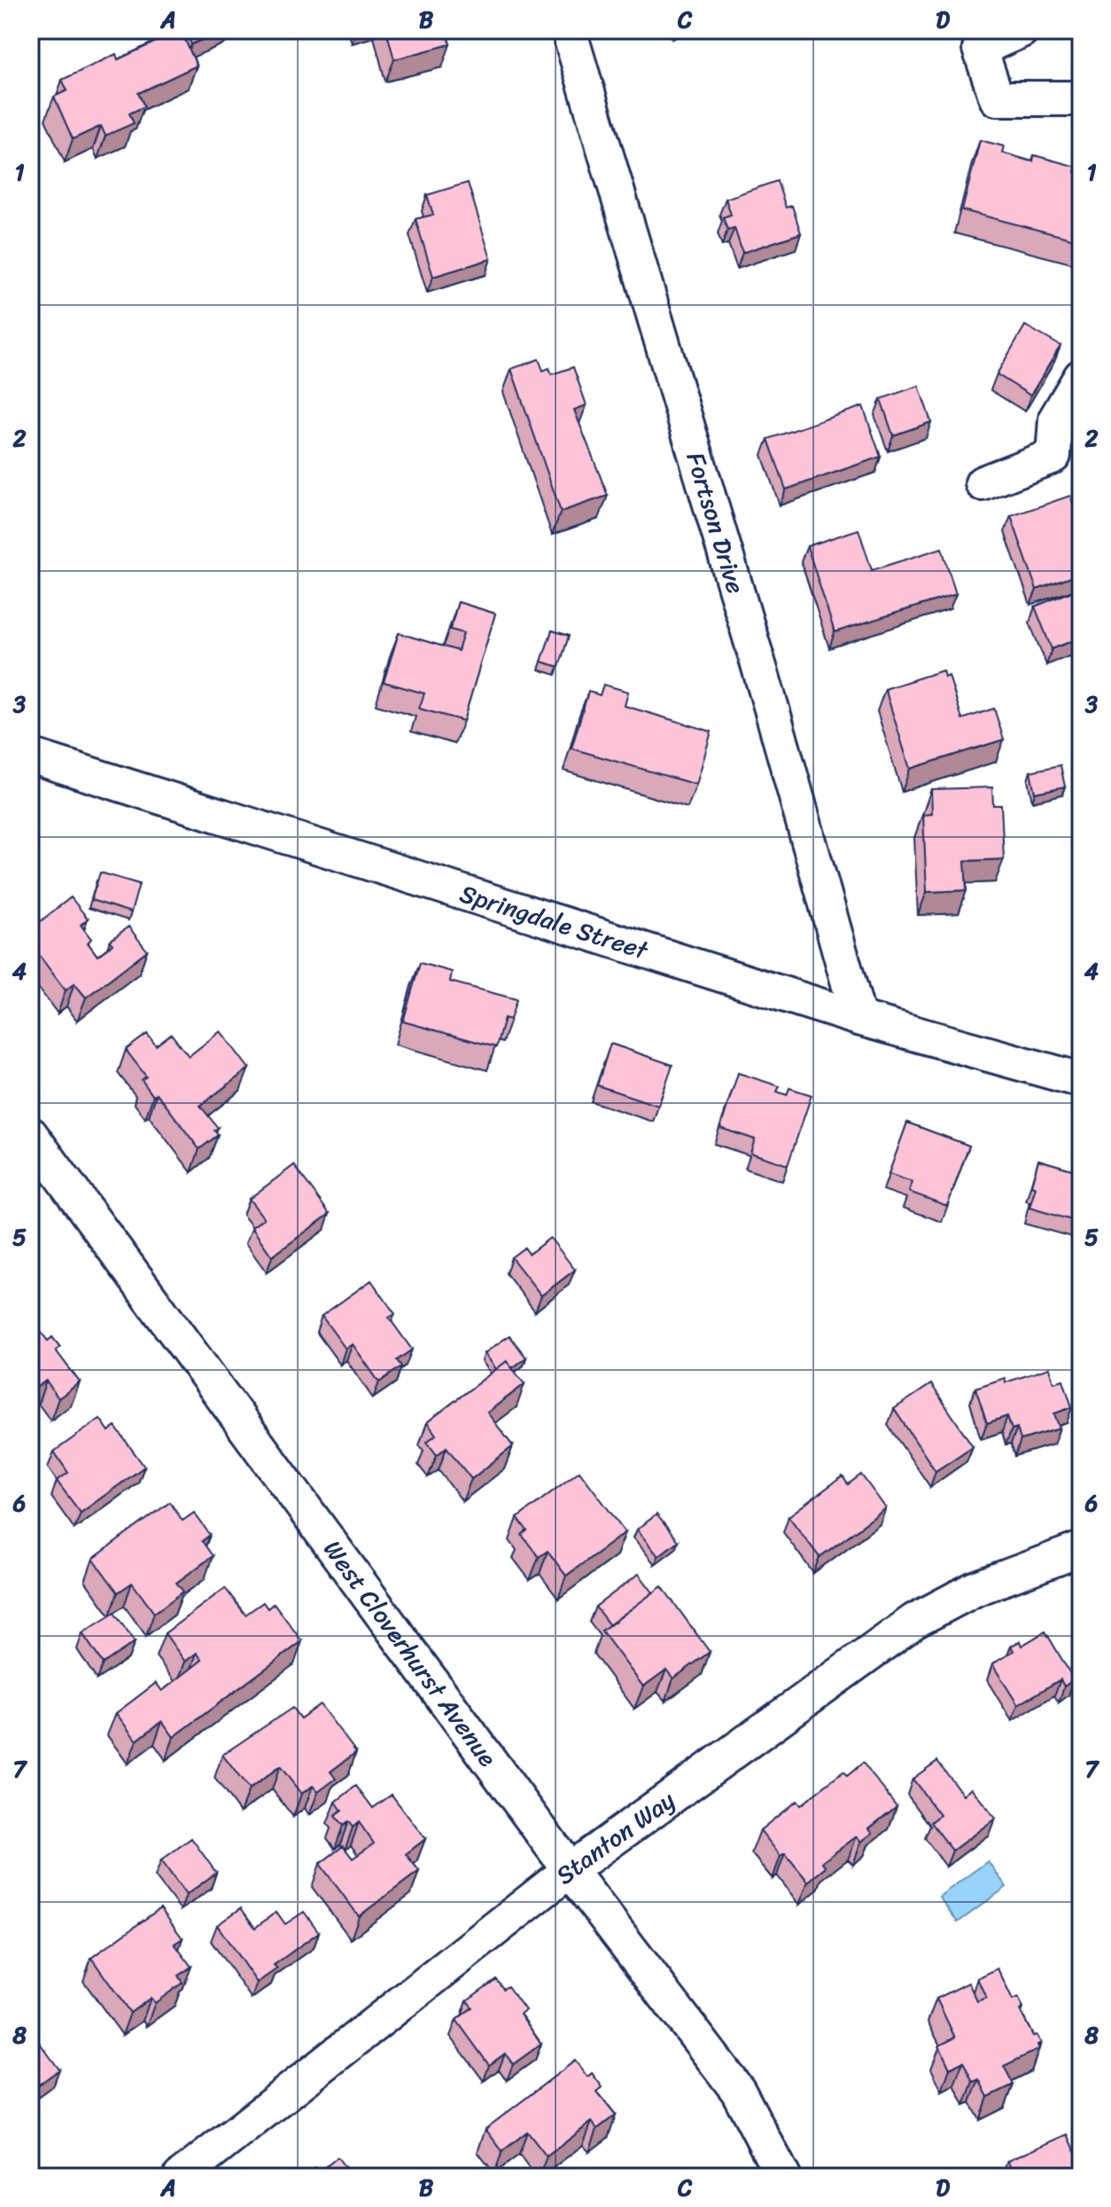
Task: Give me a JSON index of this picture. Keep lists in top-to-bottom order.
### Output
{
  "streets": {
    "street": [
      "Fortson Drive",
      "Springdale Street",
      "West Cloverhurst Avenue",
      "Stanton Way"
    ]
  },
  "crossings": [
    ["Fortson Drive", "Springdale Street"],
    ["West Cloverhurst Avenue", "Stanton Way"]
  ],
  "grid": {
    "columns": [
      "A",
      "B",
      "C",
      "D"
    ],
    "rows": [
      "1",
      "2",
      "3",
      "4",
      "5",
      "6",
      "7",
      "8"
    ]
  }
}
